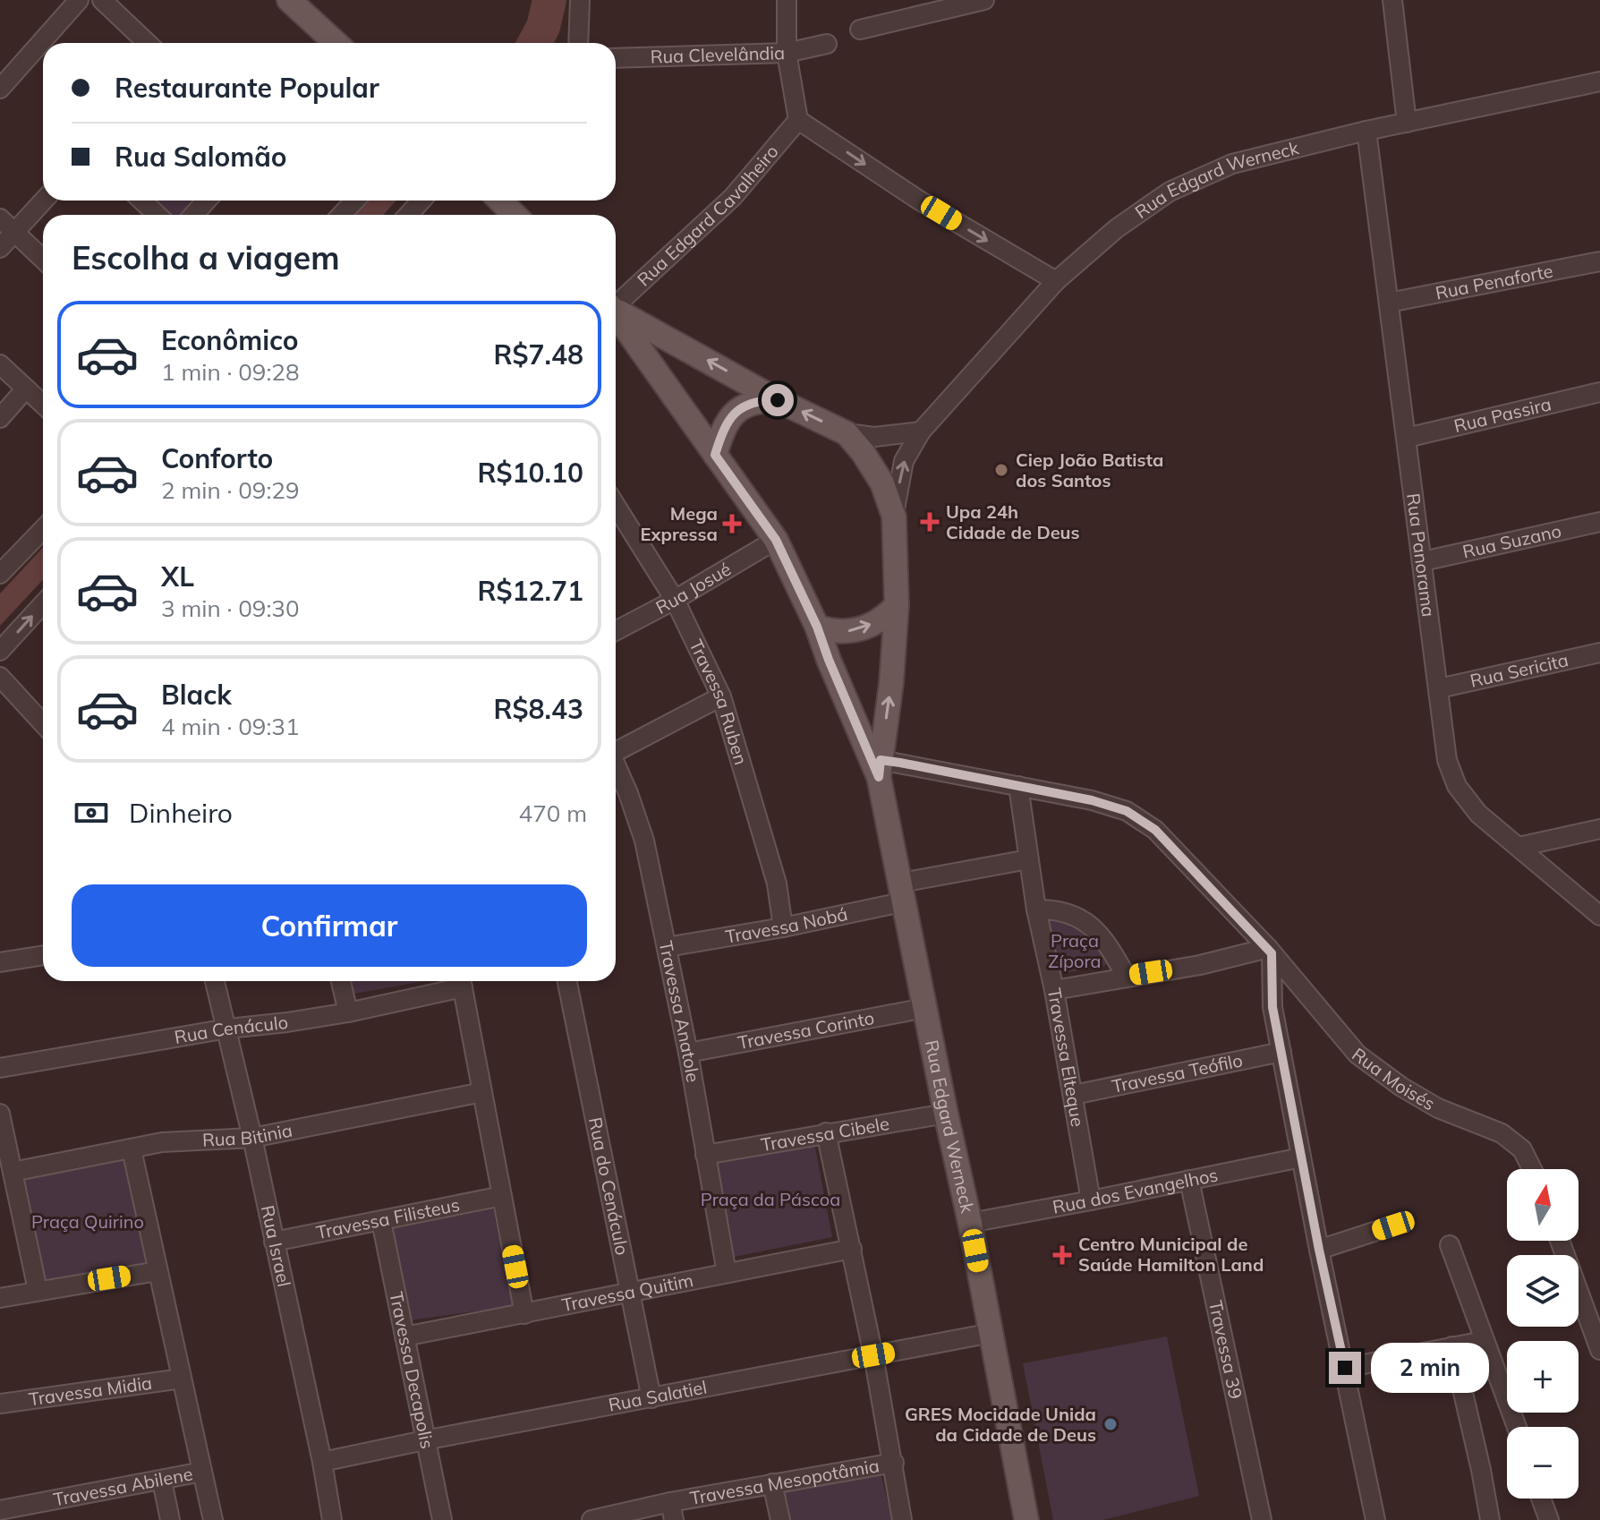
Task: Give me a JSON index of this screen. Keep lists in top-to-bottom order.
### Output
{
  "streets": {
    "main road": ["Rua Edgard Werneck"],
    "street": [
      "Rua Clevelândia",
      "Rua Edgard Cavalheiro",
      "Rua Penaforte",
      "Rua Passira",
      "Rua Suzano",
      "Rua Panorama",
      "Rua Josué",
      "Rua Sericita",
      "Travessa Ruben",
      "Travessa Nobá",
      "Travessa Anatole",
      "Rua Cenáculo",
      "Travessa Corinto",
      "Travessa Elteque",
      "Travessa Teófilo",
      "Rua Moisés",
      "Rua Bitinia",
      "Travessa Cibele",
      "Rua do Cenáculo",
      "Rua dos Evangelhos",
      "Travessa Filisteus",
      "Rua Israel",
      "Travessa Quitim",
      "Travessa 39",
      "Travessa Decapolis",
      "Travessa Midia",
      "Rua Salatiel",
      "Travessa Mesopotâmia",
      "Travessa Abilene"
    ]
  },
  "crossings": [
    ["Rua Edgard Werneck", "Rua Panorama"],
    ["Rua Edgard Werneck", "Travessa Nobá"],
    ["Rua Edgard Werneck", "Travessa Corinto"],
    ["Rua Edgard Werneck", "Rua Moisés"],
    ["Rua Edgard Werneck", "Travessa Cibele"],
    ["Rua Edgard Werneck", "Rua dos Evangelhos"],
    ["Rua Edgard Werneck", "Rua Salatiel"],
    ["Rua Penaforte", "Rua Panorama"],
    ["Rua Passira", "Rua Panorama"],
    ["Rua Suzano", "Rua Panorama"],
    ["Rua Panorama", "Rua Sericita"],
    ["Rua Josué", "Travessa Ruben"],
    ["Travessa Ruben", "Travessa Nobá"],
    ["Travessa Nobá", "Travessa Anatole"],
    ["Travessa Nobá", "Travessa Elteque"],
    ["Travessa Anatole", "Travessa Corinto"],
    ["Travessa Anatole", "Travessa Cibele"],
    ["Travessa Anatole", "Travessa Quitim"],
    ["Rua Cenáculo", "Rua Israel"],
    ["Travessa Elteque", "Travessa Teófilo"],
    ["Travessa Elteque", "Rua Moisés"],
    ["Travessa Elteque", "Rua dos Evangelhos"],
    ["Rua Bitinia", "Rua Israel"],
    ["Rua do Cenáculo", "Travessa Quitim"],
    ["Rua do Cenáculo", "Rua Salatiel"],
    ["Rua dos Evangelhos", "Travessa 39"],
    ["Travessa Filisteus", "Rua Israel"],
    ["Travessa Filisteus", "Travessa Decapolis"],
    ["Rua Israel", "Rua Salatiel"],
    ["Travessa Quitim", "Travessa Decapolis"],
    ["Travessa Decapolis", "Rua Salatiel"]
  ],
  "parks": ["Praça Zípora", "Praça da Páscoa", "Praça Quirino"],
  "places": {
    "other": ["Ciep João Batista dos Santos", "GRES Mocidade Unida da Cidade de Deus"],
    "health": ["Upa 24h Cidade de Deus", "Mega Expressa", "Centro Municipal de Saúde Hamilton Land"]
  },
  "north": "top",
  "page": {
    "banner": ["Restaurante Popular", "Rua Salomão"],
    "heading": "Escolha a viagem",
    "list": [
      {
        "name": "Econômico",
        "note": "1 min · 09:28",
        "value": "R$7.48"
      },
      {
        "name": "Conforto",
        "note": "2 min · 09:29",
        "value": "R$10.10"
      },
      {
        "name": "XL",
        "note": "3 min · 09:30",
        "value": "R$12.71"
      },
      {
        "name": "Black",
        "note": "4 min · 09:31",
        "value": "R$8.43"
      }
    ],
    "pay": ["Dinheiro", "470 m"],
    "buttons": "Confirmar",
    "map_buttons": ["+", "−"],
    "bubble": "2 min"
  }
}
